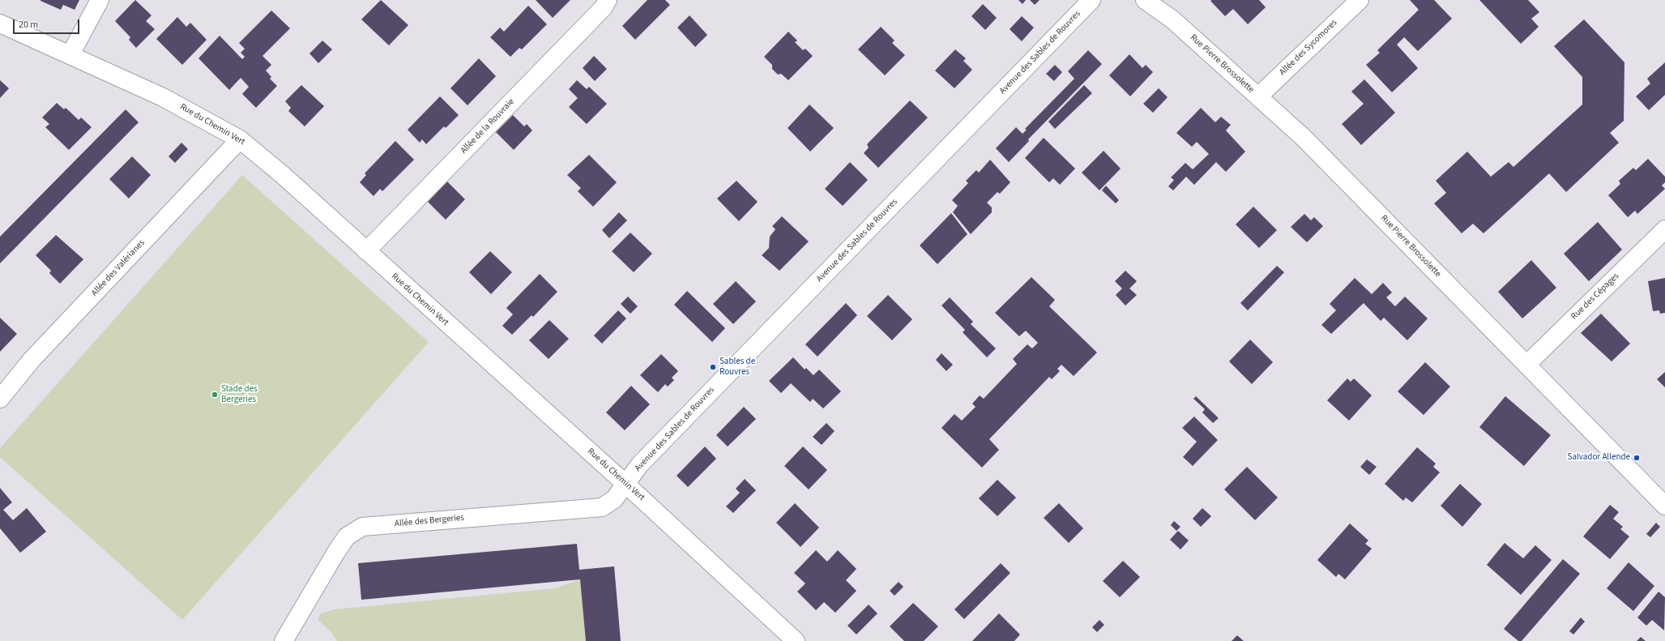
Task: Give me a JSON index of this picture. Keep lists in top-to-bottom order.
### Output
{
  "streets": {
    "street": [
      "Allée des Sycomores",
      "Avenue des Sables de Rouvres",
      "Rue Pierre Brossolette",
      "Rue du Chemin Vert",
      "Allée de la Rouvraie",
      "Allée des Valérianes",
      "Rue des Cépages",
      "Allée des Bergeries"
    ]
  },
  "crossings": [
    ["Allée des Sycomores", "Rue Pierre Brossolette"],
    ["Avenue des Sables de Rouvres", "Rue du Chemin Vert"],
    ["Avenue des Sables de Rouvres", "Allée des Bergeries"],
    ["Rue Pierre Brossolette", "Rue des Cépages"],
    ["Rue du Chemin Vert", "Allée de la Rouvraie"],
    ["Rue du Chemin Vert", "Allée des Valérianes"],
    ["Rue du Chemin Vert", "Allée des Bergeries"]
  ],
  "places": ["Sables de Rouvres", "Stade des Bergeries", "Salvador Allende"],
  "scale_bar": "20 m"
}
